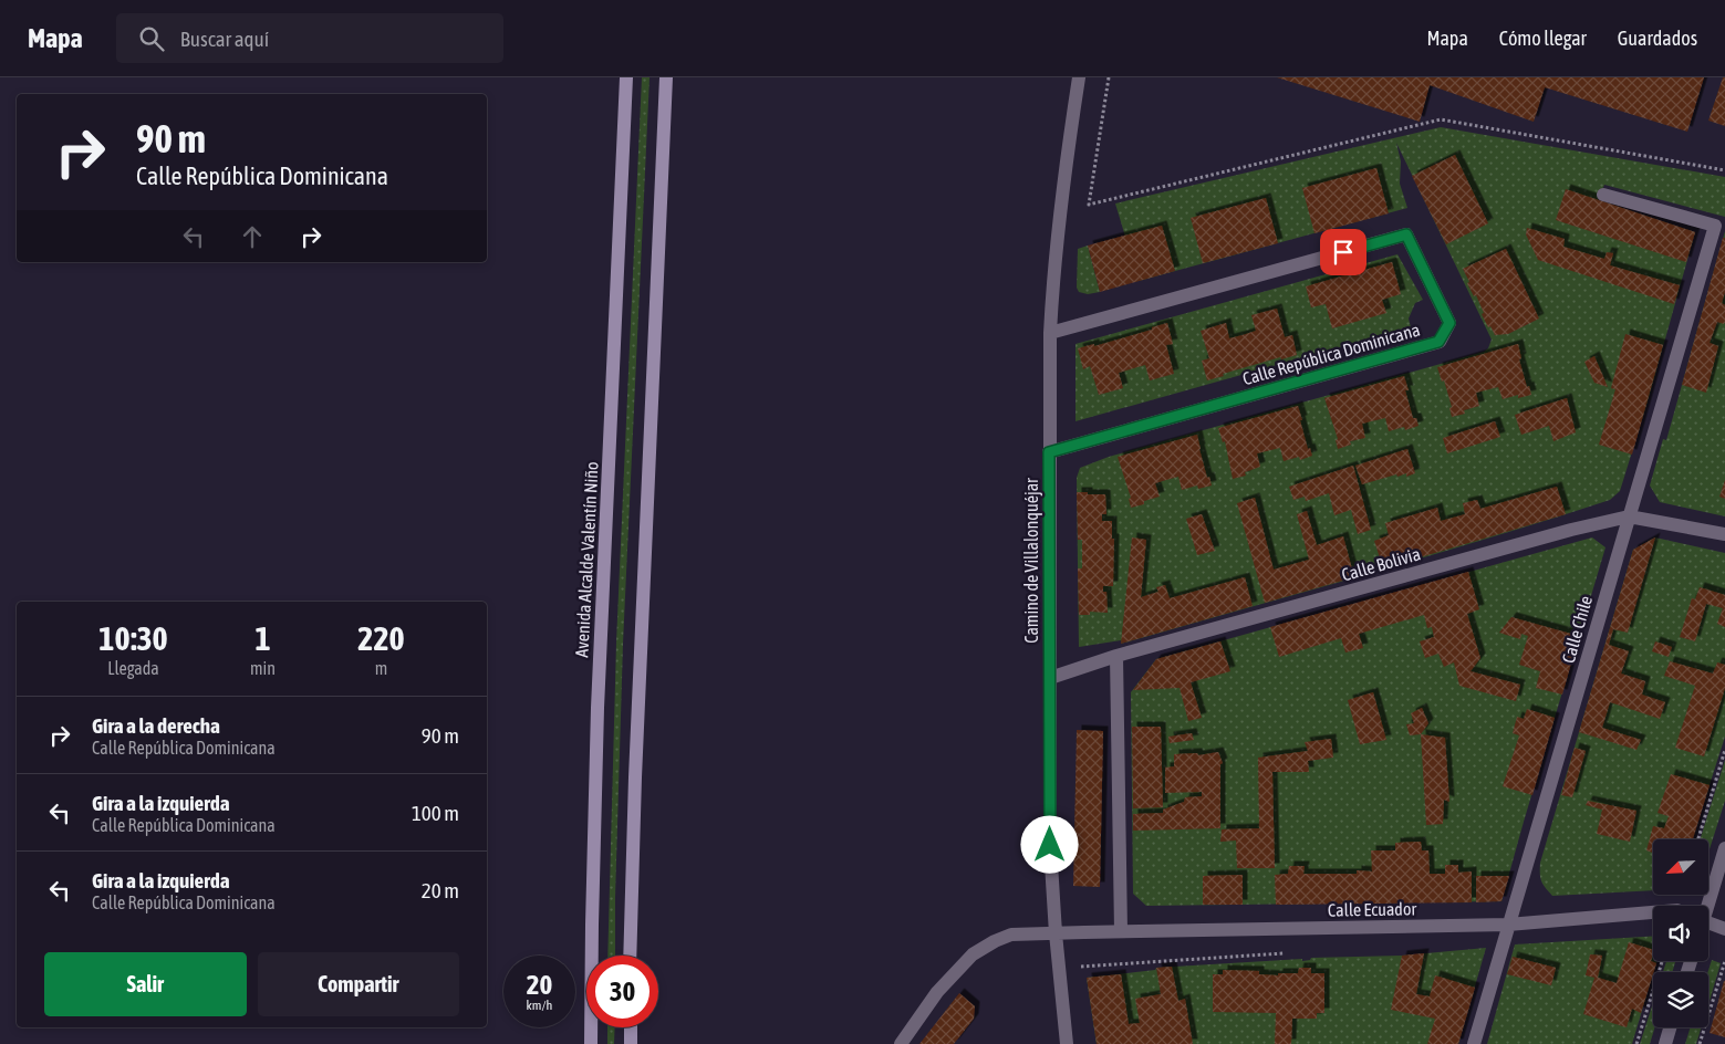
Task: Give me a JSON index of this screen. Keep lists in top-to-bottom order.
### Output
{
  "streets": {
    "street": [
      "Calle República Dominicana",
      "Avenida Alcalde Valentín Niño",
      "Camino de Villalonquéjar",
      "Calle Bolivia",
      "Calle Chile",
      "Calle Ecuador"
    ]
  },
  "crossings": [
    ["Calle República Dominicana", "Camino de Villalonquéjar"],
    ["Camino de Villalonquéjar", "Calle Bolivia"],
    ["Camino de Villalonquéjar", "Calle Ecuador"],
    ["Calle Bolivia", "Calle Chile"],
    ["Calle Chile", "Calle Ecuador"]
  ],
  "north": "bottom left",
  "page": {
    "header": "Mapa",
    "search": "Buscar aquí",
    "nav": ["Mapa", "Cómo llegar", "Guardados"],
    "turn": ["90 m", "Calle República Dominicana"],
    "eta": [
      "10:30",
      "Llegada",
      "1",
      "min",
      "220",
      "m"
    ],
    "list": [
      {
        "name": "Gira a la derecha",
        "note": "Calle República Dominicana",
        "value": "90 m"
      },
      {
        "name": "Gira a la izquierda",
        "note": "Calle República Dominicana",
        "value": "100 m"
      },
      {
        "name": "Gira a la izquierda",
        "note": "Calle República Dominicana",
        "value": "20 m"
      }
    ],
    "buttons": ["Salir", "Compartir"],
    "speed": "20 km/h",
    "limit": "30"
  }
}
